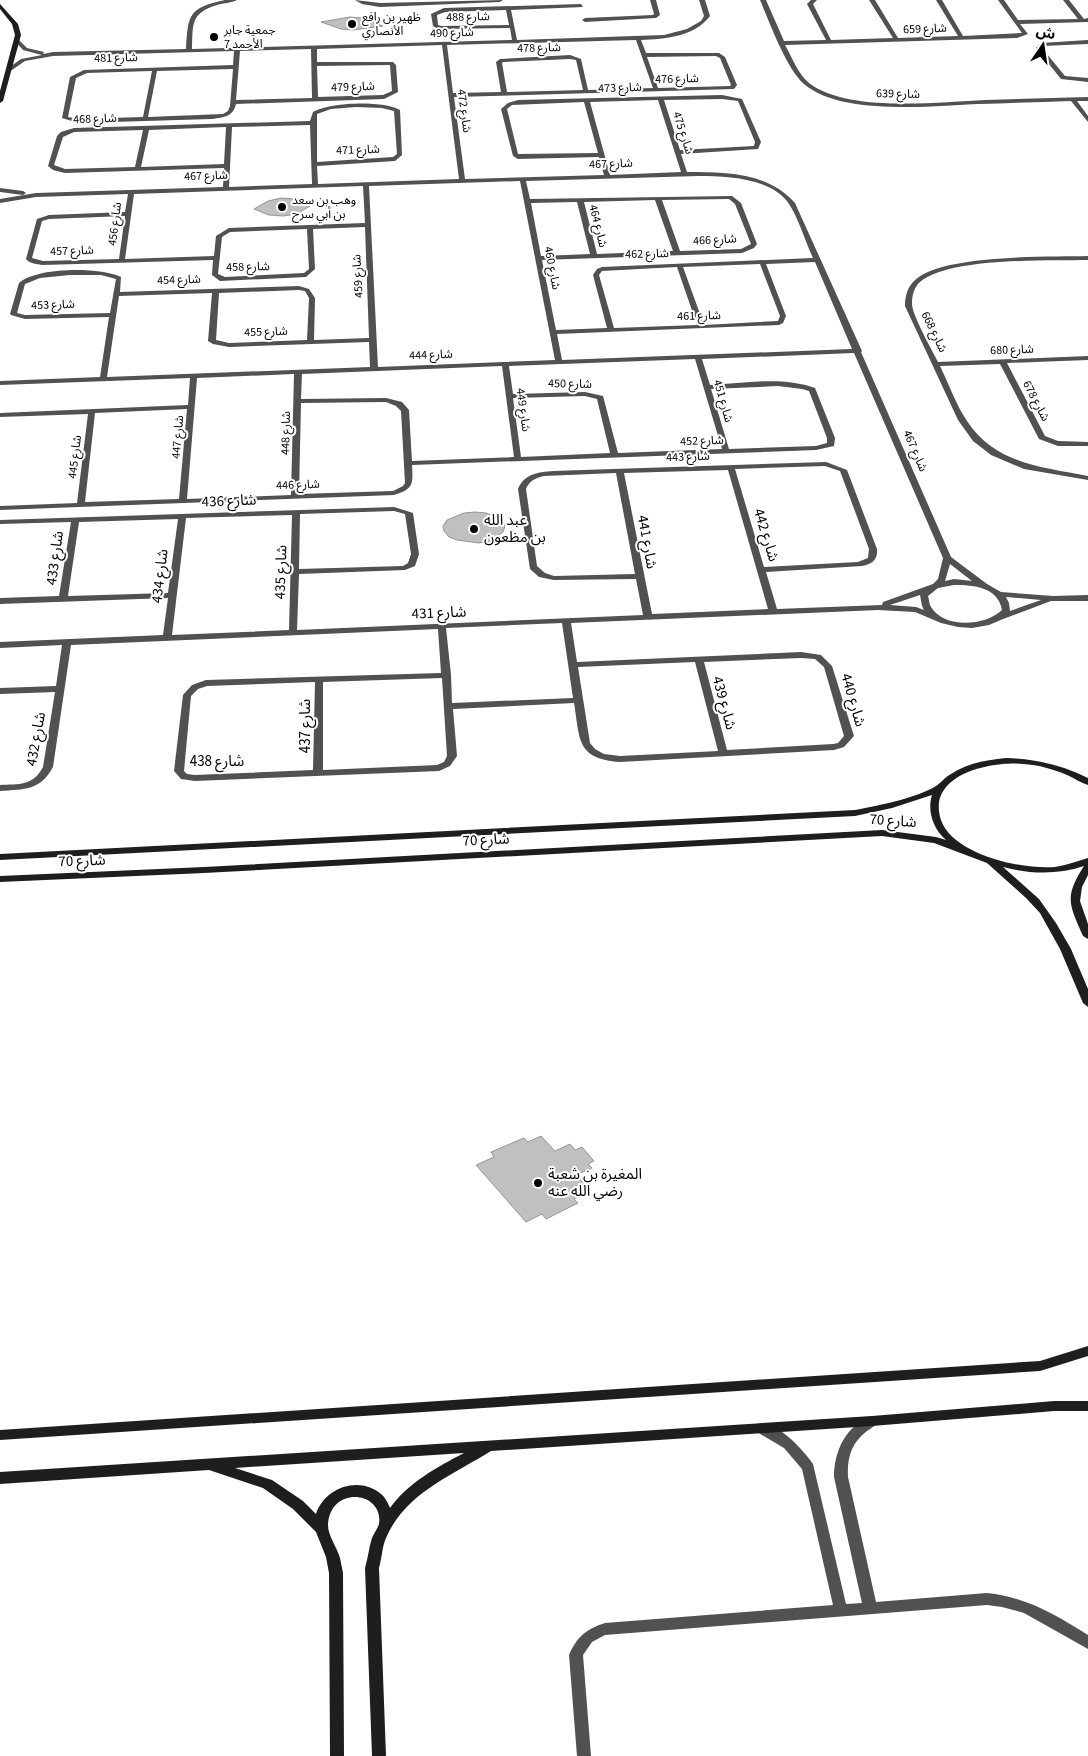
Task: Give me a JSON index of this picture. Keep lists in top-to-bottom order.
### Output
{
  "streets": {
    "main road": ["شارع 70"],
    "street": [
      "شارع 488",
      "شارع 659",
      "شارع 490",
      "شارع 478",
      "شارع 481",
      "شارع 476",
      "شارع 479",
      "شارع 473",
      "شارع 639",
      "شارع 472",
      "شارع 468",
      "شارع 475",
      "شارع 471",
      "شارع 467",
      "شارع 456",
      "شارع 464",
      "شارع 466",
      "شارع 457",
      "شارع 462",
      "شارع 458",
      "شارع 460",
      "شارع 459",
      "شارع 454",
      "شارع 453",
      "شارع 461",
      "شارع 455",
      "شارع 668",
      "شارع 680",
      "شارع 444",
      "شارع 450",
      "شارع 451",
      "شارع 678",
      "شارع 449",
      "شارع 448",
      "شارع 447",
      "شارع 452",
      "شارع 445",
      "شارع 443",
      "شارع 446",
      "شارع 436",
      "شارع 442",
      "شارع 441",
      "شارع 433",
      "شارع 435",
      "شارع 434",
      "شارع 431",
      "شارع 440",
      "شارع 439",
      "شارع 437",
      "شارع 432",
      "شارع 438"
    ]
  },
  "crossings": [
    ["شارع 659", "شارع 639"],
    ["شارع 490", "شارع 472"],
    ["شارع 478", "شارع 476"],
    ["شارع 481", "شارع 479"],
    ["شارع 476", "شارع 472"],
    ["شارع 473", "شارع 475"],
    ["شارع 472", "شارع 467"],
    ["شارع 468", "شارع 471"],
    ["شارع 475", "شارع 467"],
    ["شارع 471", "شارع 467"],
    ["شارع 467", "شارع 456"],
    ["شارع 467", "شارع 462"],
    ["شارع 467", "شارع 460"],
    ["شارع 467", "شارع 459"],
    ["شارع 467", "شارع 444"],
    ["شارع 467", "شارع 431"],
    ["شارع 456", "شارع 457"],
    ["شارع 464", "شارع 466"],
    ["شارع 466", "شارع 460"],
    ["شارع 457", "شارع 458"],
    ["شارع 462", "شارع 461"],
    ["شارع 458", "شارع 459"],
    ["شارع 460", "شارع 461"],
    ["شارع 460", "شارع 444"],
    ["شارع 459", "شارع 455"],
    ["شارع 459", "شارع 444"],
    ["شارع 454", "شارع 453"],
    ["شارع 454", "شارع 455"],
    ["شارع 668", "شارع 680"],
    ["شارع 680", "شارع 678"],
    ["شارع 444", "شارع 451"],
    ["شارع 444", "شارع 449"],
    ["شارع 444", "شارع 448"],
    ["شارع 444", "شارع 447"],
    ["شارع 450", "شارع 449"],
    ["شارع 450", "شارع 452"],
    ["شارع 451", "شارع 452"],
    ["شارع 449", "شارع 452"],
    ["شارع 448", "شارع 446"],
    ["شارع 447", "شارع 446"],
    ["شارع 452", "شارع 446"],
    ["شارع 445", "شارع 446"],
    ["شارع 443", "شارع 442"],
    ["شارع 443", "شارع 441"],
    ["شارع 436", "شارع 433"],
    ["شارع 436", "شارع 435"],
    ["شارع 436", "شارع 434"],
    ["شارع 442", "شارع 431"],
    ["شارع 441", "شارع 431"],
    ["شارع 435", "شارع 431"],
    ["شارع 434", "شارع 431"],
    ["شارع 431", "شارع 440"],
    ["شارع 431", "شارع 432"],
    ["شارع 431", "شارع 438"],
    ["شارع 440", "شارع 439"],
    ["شارع 437", "شارع 438"]
  ],
  "places": [
    "ظهير بن رافع الأنصاري",
    "جمعية جابر الأحمد 7",
    "وهب بن سعد بن أبي سرح",
    "عبد الله بن مظعون",
    "المغيرة بن شعبة رضي الله عنه"
  ],
  "north": "top"
}
